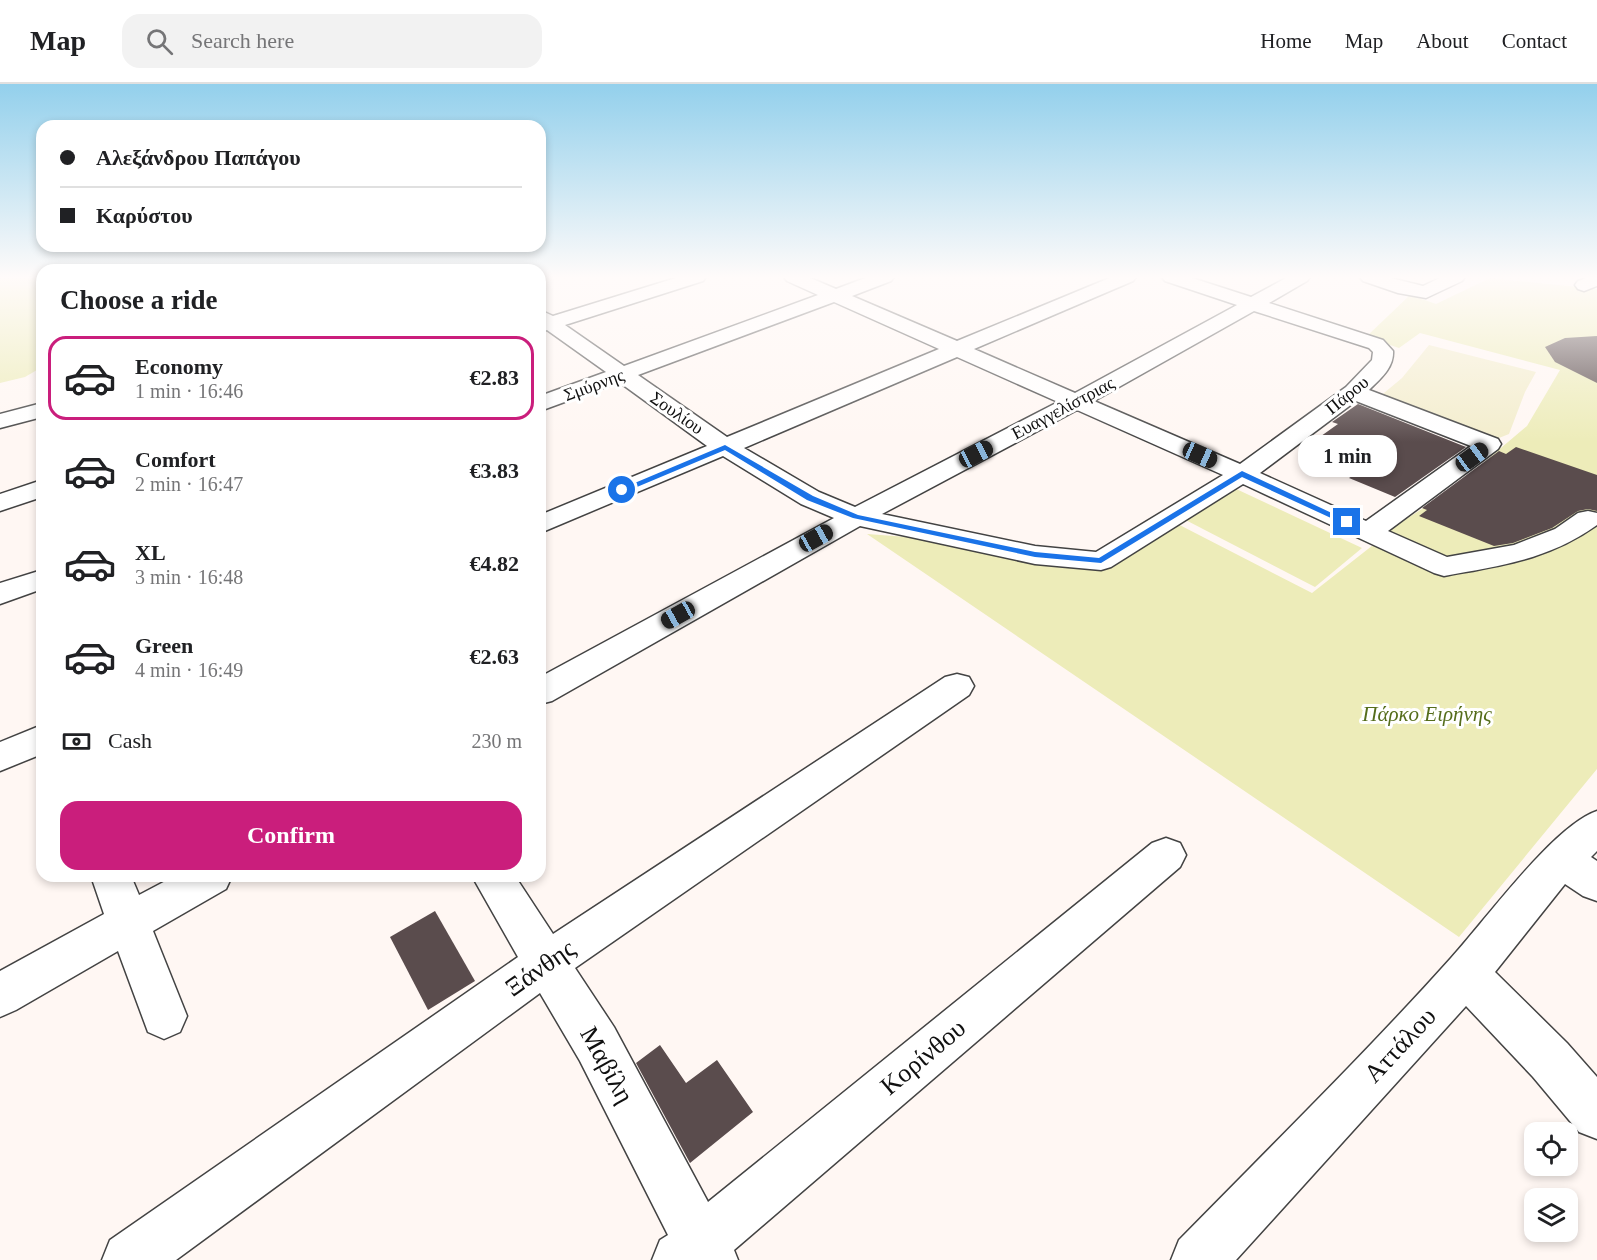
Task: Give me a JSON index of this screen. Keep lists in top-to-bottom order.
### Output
{
  "streets": {
    "street": [
      "Σμύρνης",
      "Πάρου",
      "Ευαγγελίστριας",
      "Σουλίου",
      "Ξάνθης",
      "Αττάλου",
      "Κορίνθου",
      "Μαβίλη"
    ]
  },
  "crossings": [
    ["Σμύρνης", "Σουλίου"],
    ["Πάρου", "Σουλίου"],
    ["Ευαγγελίστριας", "Σουλίου"],
    ["Ξάνθης", "Μαβίλη"],
    ["Κορίνθου", "Μαβίλη"]
  ],
  "parks": ["Πάρκο Ειρήνης"],
  "page": {
    "header": "Map",
    "search": "Search here",
    "nav": [
      "Home",
      "Map",
      "About",
      "Contact"
    ],
    "banner": ["Αλεξάνδρου Παπάγου", "Καρύστου"],
    "heading": "Choose a ride",
    "list": [
      {
        "name": "Economy",
        "note": "1 min · 16:46",
        "value": "€2.83"
      },
      {
        "name": "Comfort",
        "note": "2 min · 16:47",
        "value": "€3.83"
      },
      {
        "name": "XL",
        "note": "3 min · 16:48",
        "value": "€4.82"
      },
      {
        "name": "Green",
        "note": "4 min · 16:49",
        "value": "€2.63"
      }
    ],
    "bubble": "1 min",
    "pay": ["Cash", "230 m"],
    "buttons": "Confirm"
  }
}
